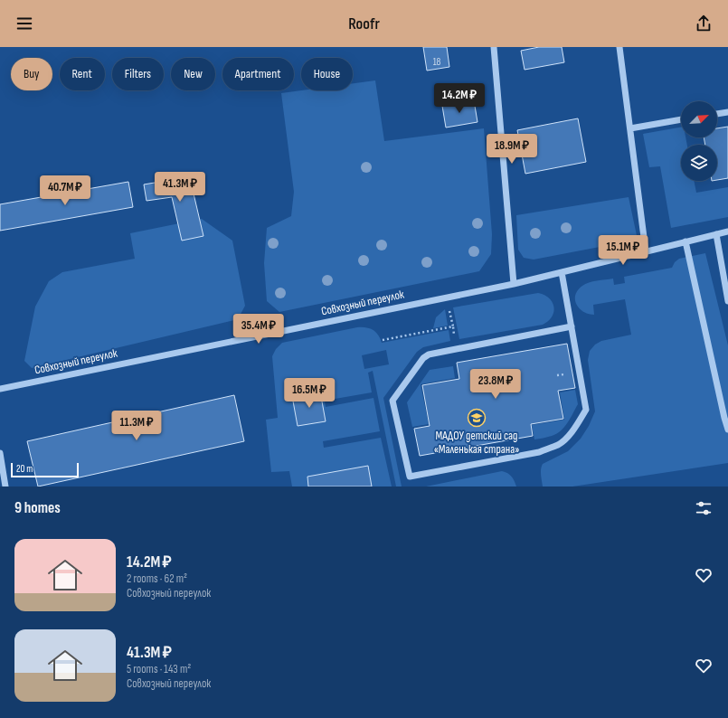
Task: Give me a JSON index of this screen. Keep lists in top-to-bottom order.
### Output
{
  "streets": {
    "street": ["Совхозный переулок"]
  },
  "places": {
    "school or university": ["МАДОУ детский сад «Маленькая страна»"]
  },
  "house_numbers": ["18"],
  "scale_bar": "20 m",
  "north": "top right",
  "page": {
    "header": "Roofr",
    "chip": [
      "Buy",
      "Rent",
      "Filters",
      "New",
      "Apartment",
      "House"
    ],
    "price": [
      "14.2M ₽",
      "18.9M ₽",
      "41.3M ₽",
      "40.7M ₽",
      "15.1M ₽",
      "35.4M ₽",
      "23.8M ₽",
      "16.5M ₽",
      "11.3M ₽"
    ],
    "scale": "20 m",
    "heading": "9 homes",
    "list": [
      {
        "name": "14.2M ₽",
        "note": "2 rooms · 62 m² · Совхозный переулок"
      },
      {
        "name": "41.3M ₽",
        "note": "5 rooms · 143 m² · Совхозный переулок"
      }
    ]
  }
}
